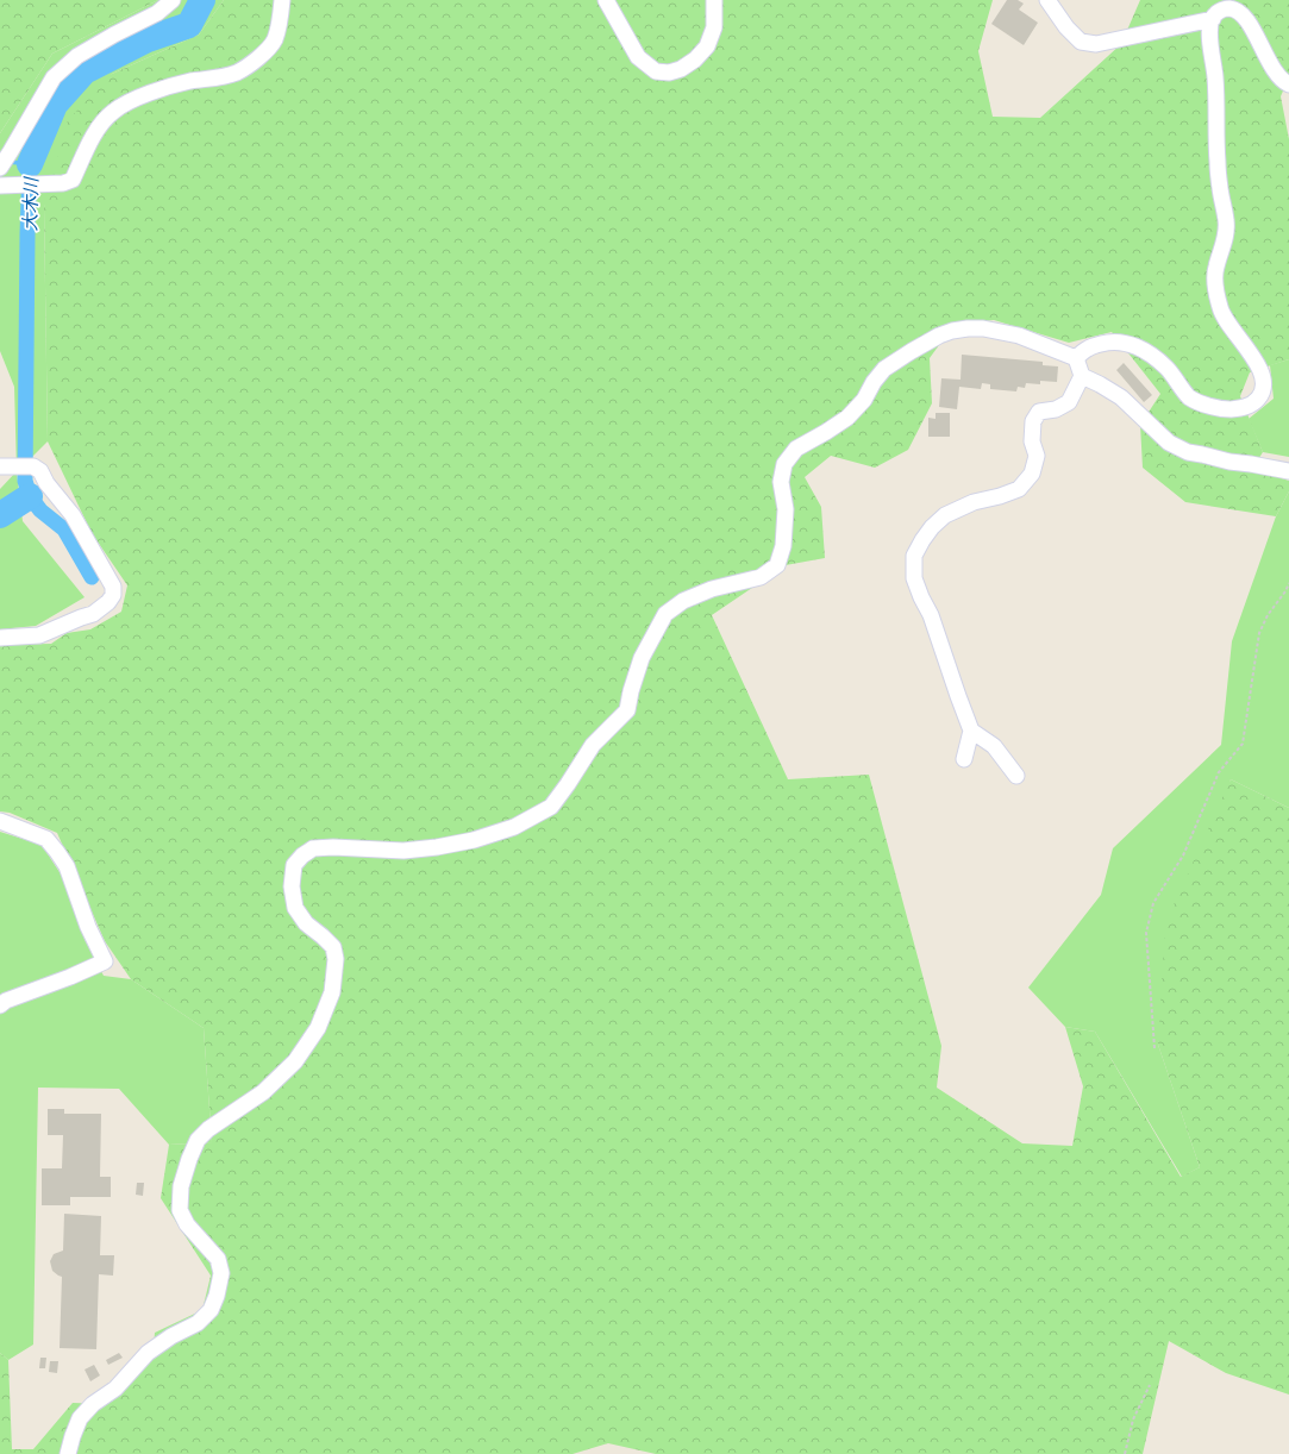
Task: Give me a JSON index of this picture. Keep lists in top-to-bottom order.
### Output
{
  "water": ["大木川"]
}
